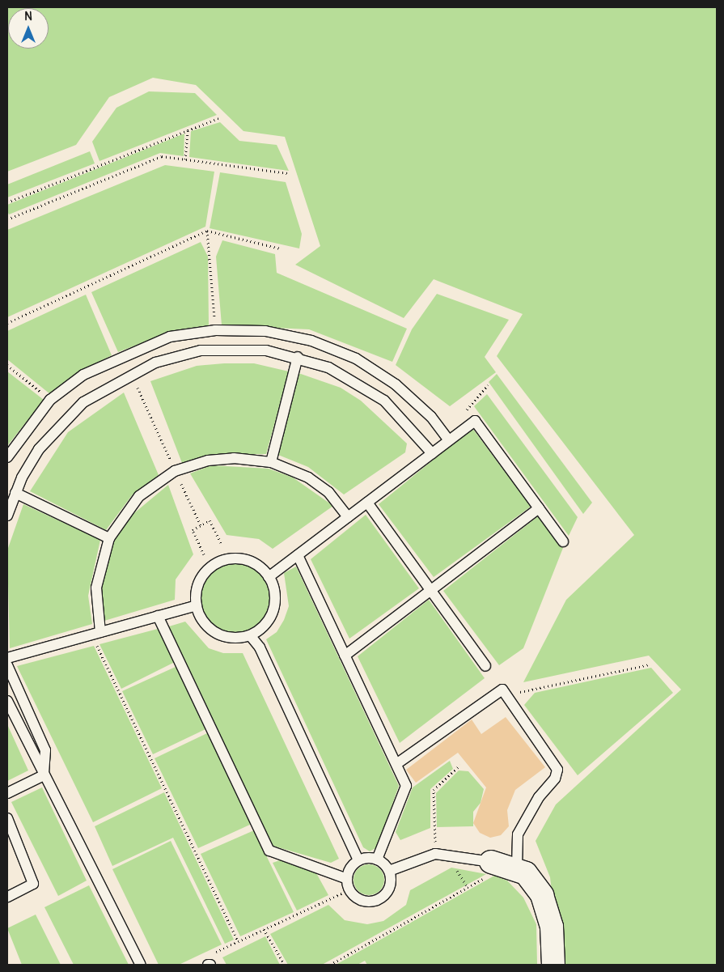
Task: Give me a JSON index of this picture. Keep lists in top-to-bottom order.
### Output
{
  "north": "top"
}
